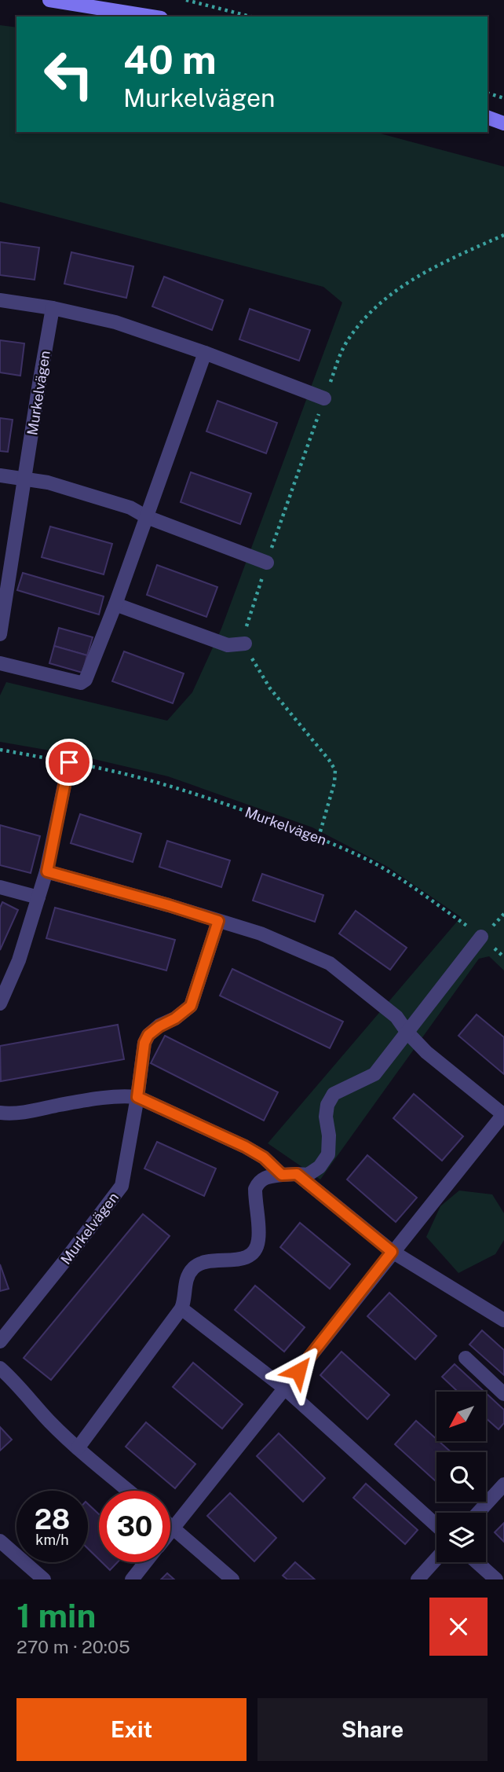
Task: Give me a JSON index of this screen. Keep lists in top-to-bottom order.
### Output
{
  "streets": {
    "street": ["Murkelvägen"]
  },
  "north": "bottom left",
  "page": {
    "turn": ["40 m", "Murkelvägen"],
    "speed": "28 km/h",
    "limit": "30",
    "heading": ["1 min", "270 m · 20:05"],
    "buttons": ["Exit", "Share"]
  }
}
